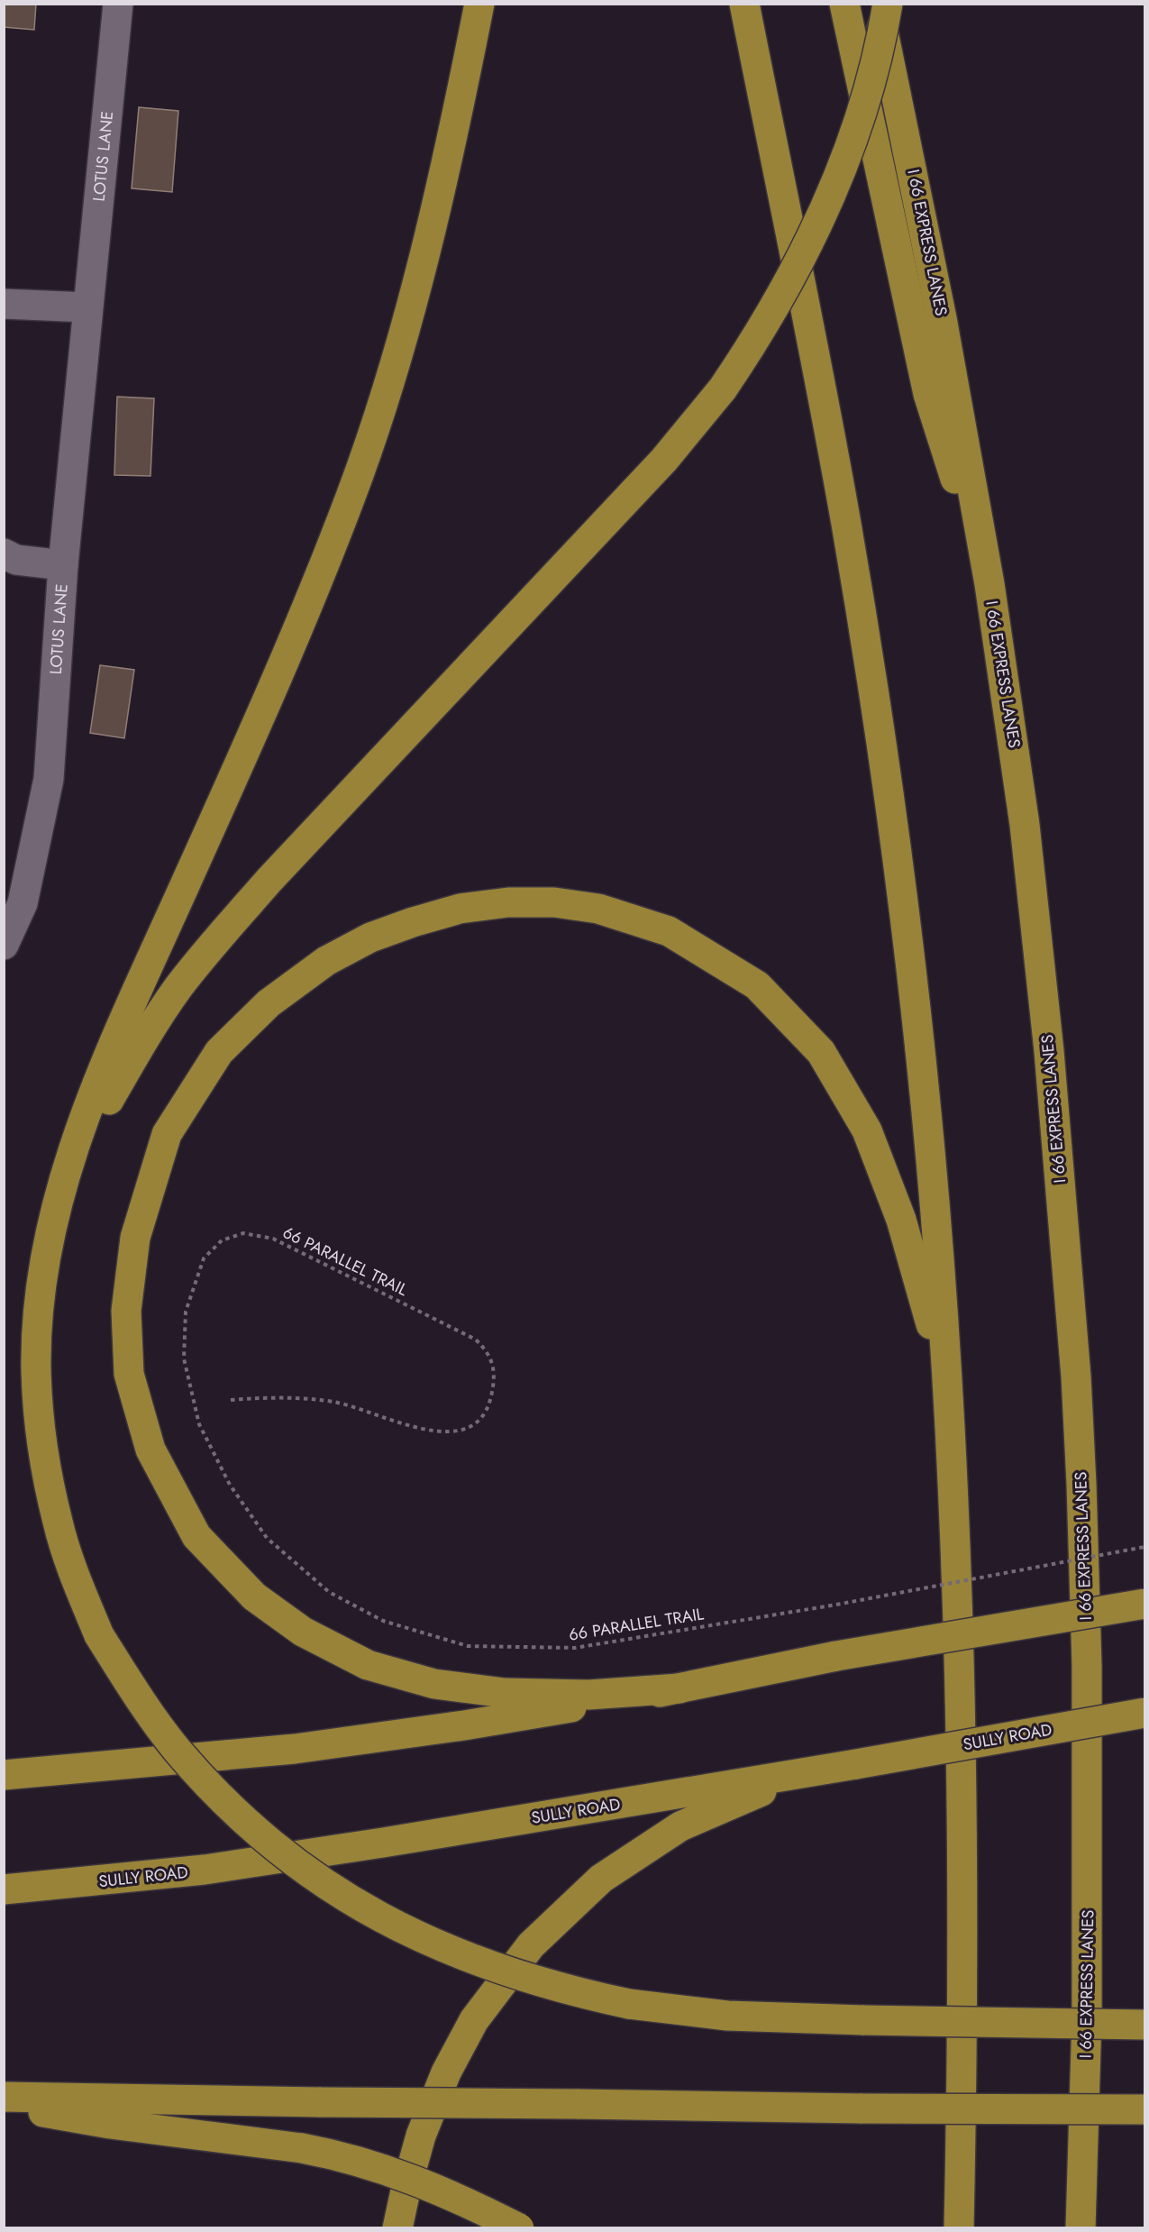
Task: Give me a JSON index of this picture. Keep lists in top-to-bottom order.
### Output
{
  "streets": {
    "highway": ["I 66 EXPRESS LANES", "SULLY ROAD"],
    "street": ["LOTUS LANE"],
    "path": ["66 PARALLEL TRAIL"]
  }
}
